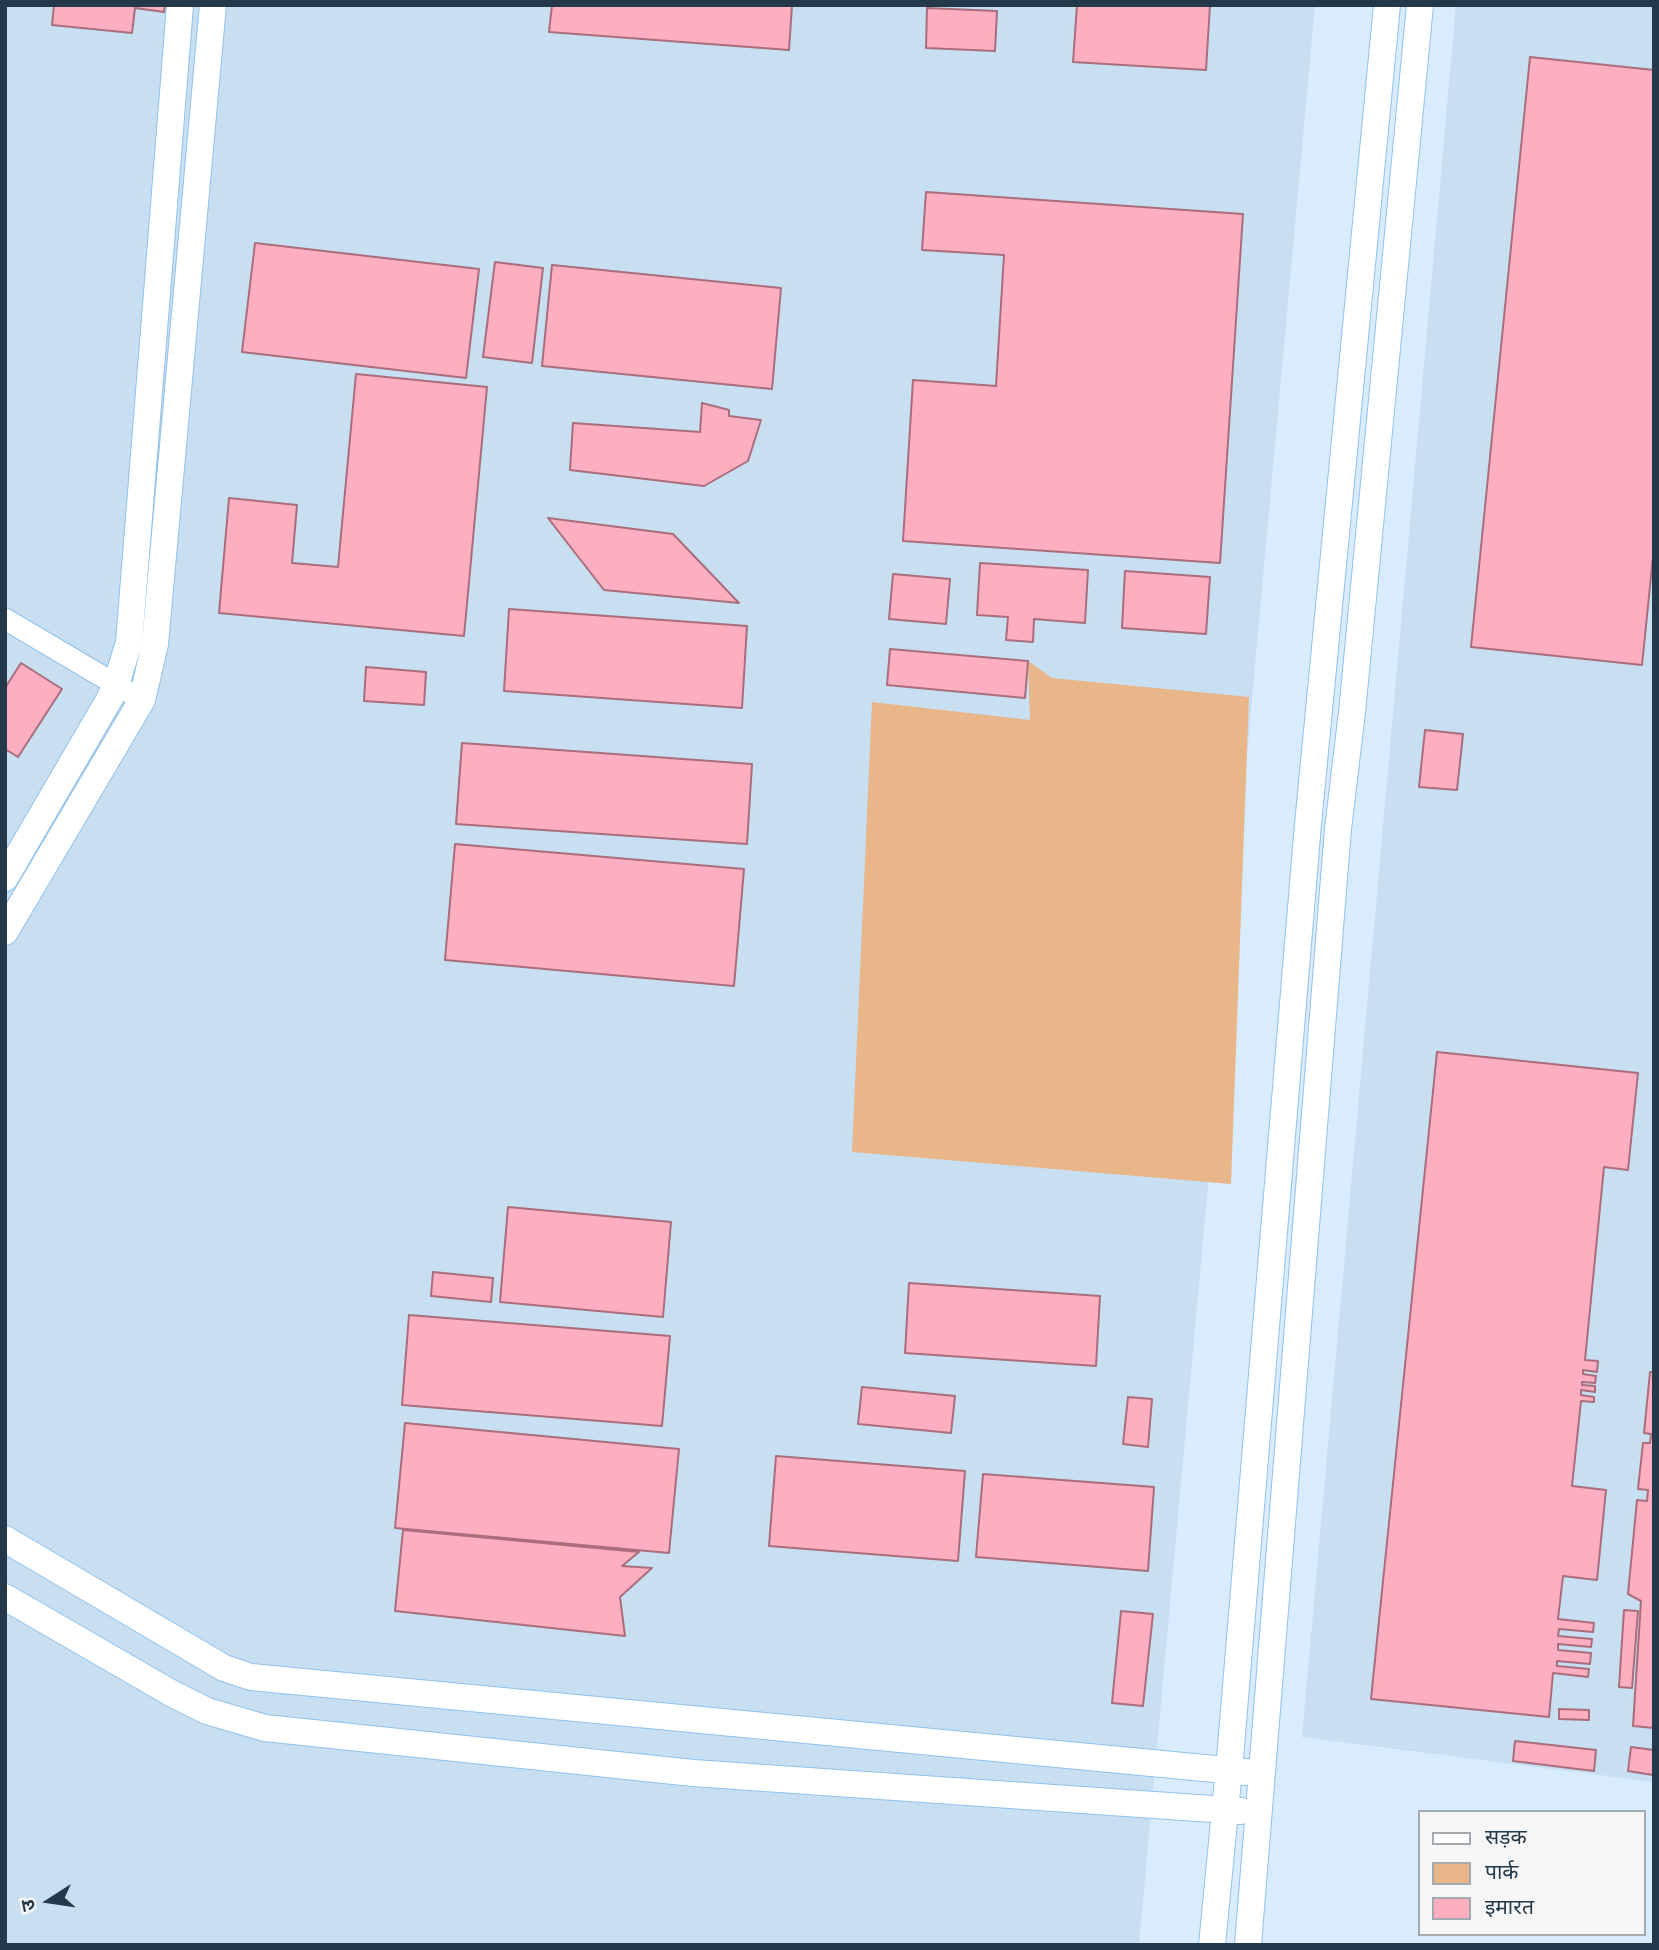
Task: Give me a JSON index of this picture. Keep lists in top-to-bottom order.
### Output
{
  "legend": ["सड़क", "पार्क", "इमारत"],
  "north": "left"
}
